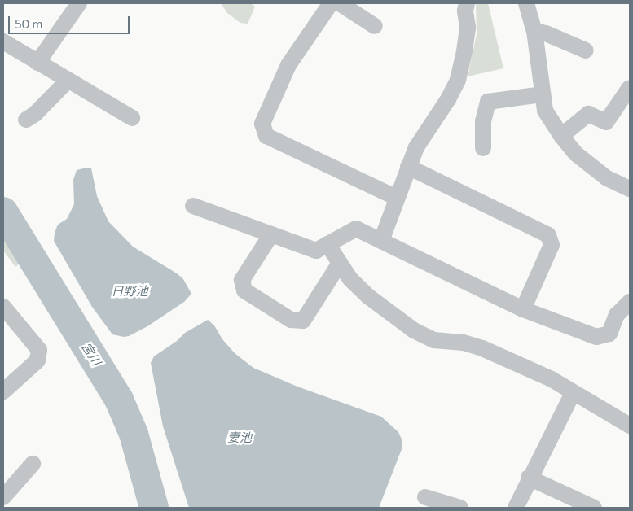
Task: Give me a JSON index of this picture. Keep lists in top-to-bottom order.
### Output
{
  "water": ["日野池", "宮川", "妻池"],
  "scale_bar": "50 m"
}
